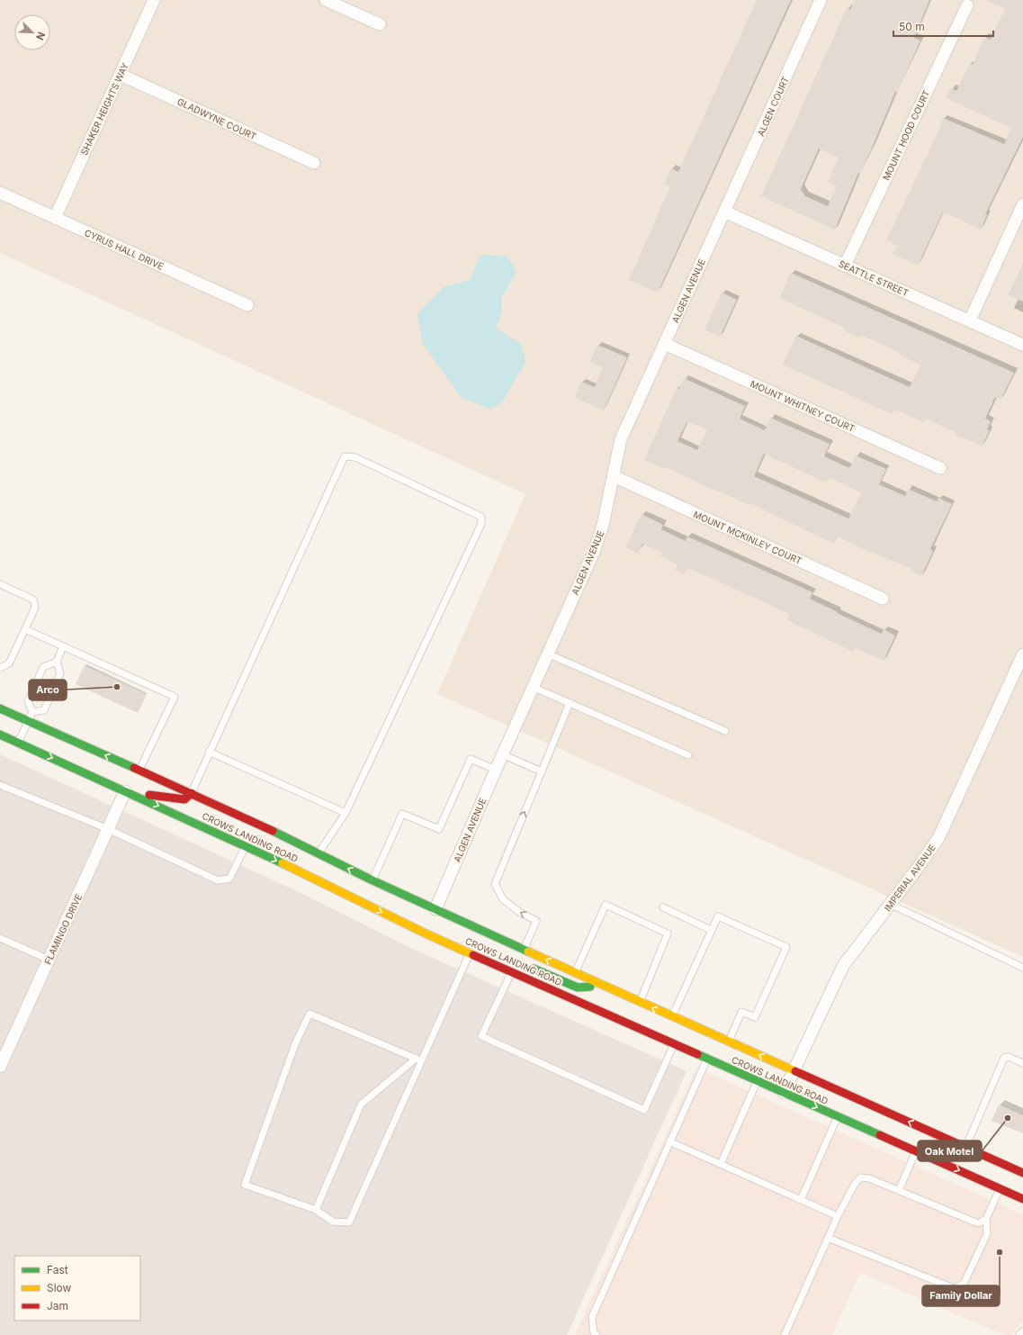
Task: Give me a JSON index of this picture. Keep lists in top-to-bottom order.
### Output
{
  "streets": {
    "main road": ["CROWS LANDING ROAD"],
    "street": [
      "ALGEN COURT",
      "SHAKER HEIGHTS WAY",
      "GLADWYNE COURT",
      "MOUNT HOOD COURT",
      "CYRUS HALL DRIVE",
      "SEATTLE STREET",
      "ALGEN AVENUE",
      "MOUNT WHITNEY COURT",
      "MOUNT MCKINLEY COURT",
      "IMPERIAL AVENUE",
      "FLAMINGO DRIVE"
    ]
  },
  "crossings": [
    ["ALGEN COURT", "SEATTLE STREET"],
    ["ALGEN COURT", "ALGEN AVENUE"],
    ["SHAKER HEIGHTS WAY", "GLADWYNE COURT"],
    ["SHAKER HEIGHTS WAY", "CYRUS HALL DRIVE"],
    ["MOUNT HOOD COURT", "SEATTLE STREET"],
    ["SEATTLE STREET", "ALGEN AVENUE"],
    ["ALGEN AVENUE", "MOUNT WHITNEY COURT"],
    ["ALGEN AVENUE", "MOUNT MCKINLEY COURT"],
    ["ALGEN AVENUE", "CROWS LANDING ROAD"],
    ["CROWS LANDING ROAD", "IMPERIAL AVENUE"],
    ["CROWS LANDING ROAD", "FLAMINGO DRIVE"]
  ],
  "places": ["Arco", "Oak Motel", "Family Dollar"],
  "legend": ["Fast", "Slow", "Jam"],
  "scale_bar": "50 m",
  "north": "bottom right"
}
